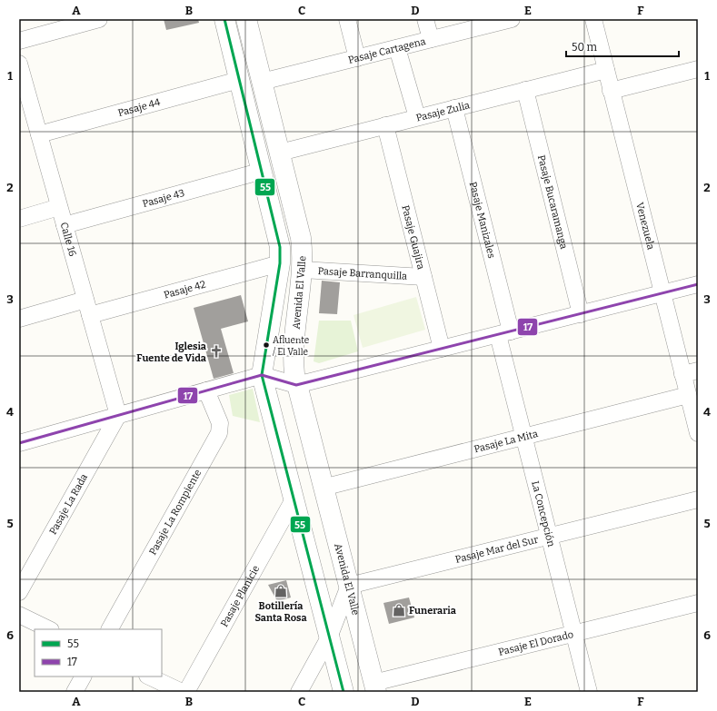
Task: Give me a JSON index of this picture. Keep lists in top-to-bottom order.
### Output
{
  "streets": {
    "street": [
      "Pasaje Cartagena",
      "Pasaje 44",
      "Pasaje Zulia",
      "Pasaje 43",
      "Pasaje Bucaramanga",
      "Pasaje Manizales",
      "Venezuela",
      "Pasaje Guajira",
      "Calle 16",
      "Pasaje Barranquilla",
      "Pasaje 42",
      "Avenida El Valle",
      "Pasaje La Mita",
      "Pasaje La Rada",
      "Pasaje La Rompiente",
      "La Concepción",
      "Pasaje Mar del Sur",
      "Pasaje Planicie",
      "Pasaje El Dorado"
    ]
  },
  "crossings": [
    ["Pasaje Cartagena", "Avenida El Valle"],
    ["Pasaje 44", "Calle 16"],
    ["Pasaje Zulia", "Pasaje Bucaramanga"],
    ["Pasaje Zulia", "Pasaje Manizales"],
    ["Pasaje Zulia", "Venezuela"],
    ["Pasaje Zulia", "Pasaje Guajira"],
    ["Pasaje Zulia", "Avenida El Valle"],
    ["Pasaje 43", "Calle 16"],
    ["Pasaje Manizales", "La Concepción"],
    ["Venezuela", "Pasaje La Mita"],
    ["Pasaje Guajira", "Pasaje Barranquilla"],
    ["Calle 16", "Pasaje 42"],
    ["Calle 16", "Pasaje La Rada"],
    ["Pasaje Barranquilla", "Avenida El Valle"],
    ["Avenida El Valle", "Pasaje La Mita"],
    ["Avenida El Valle", "Pasaje Mar del Sur"],
    ["Avenida El Valle", "Pasaje El Dorado"],
    ["Pasaje La Mita", "La Concepción"],
    ["La Concepción", "Pasaje Mar del Sur"],
    ["La Concepción", "Pasaje El Dorado"]
  ],
  "places": {
    "other": ["Afluente / El Valle"],
    "church": ["Iglesia Fuente de Vida"],
    "shop": ["Botillería Santa Rosa", "Funeraria"]
  },
  "lines": ["transit line 55", "transit line 17"],
  "legend": ["55", "17"],
  "scale_bar": "50 m",
  "grid": {
    "columns": [
      "A",
      "B",
      "C",
      "D",
      "E",
      "F"
    ],
    "rows": [
      "1",
      "2",
      "3",
      "4",
      "5",
      "6"
    ]
  }
}
